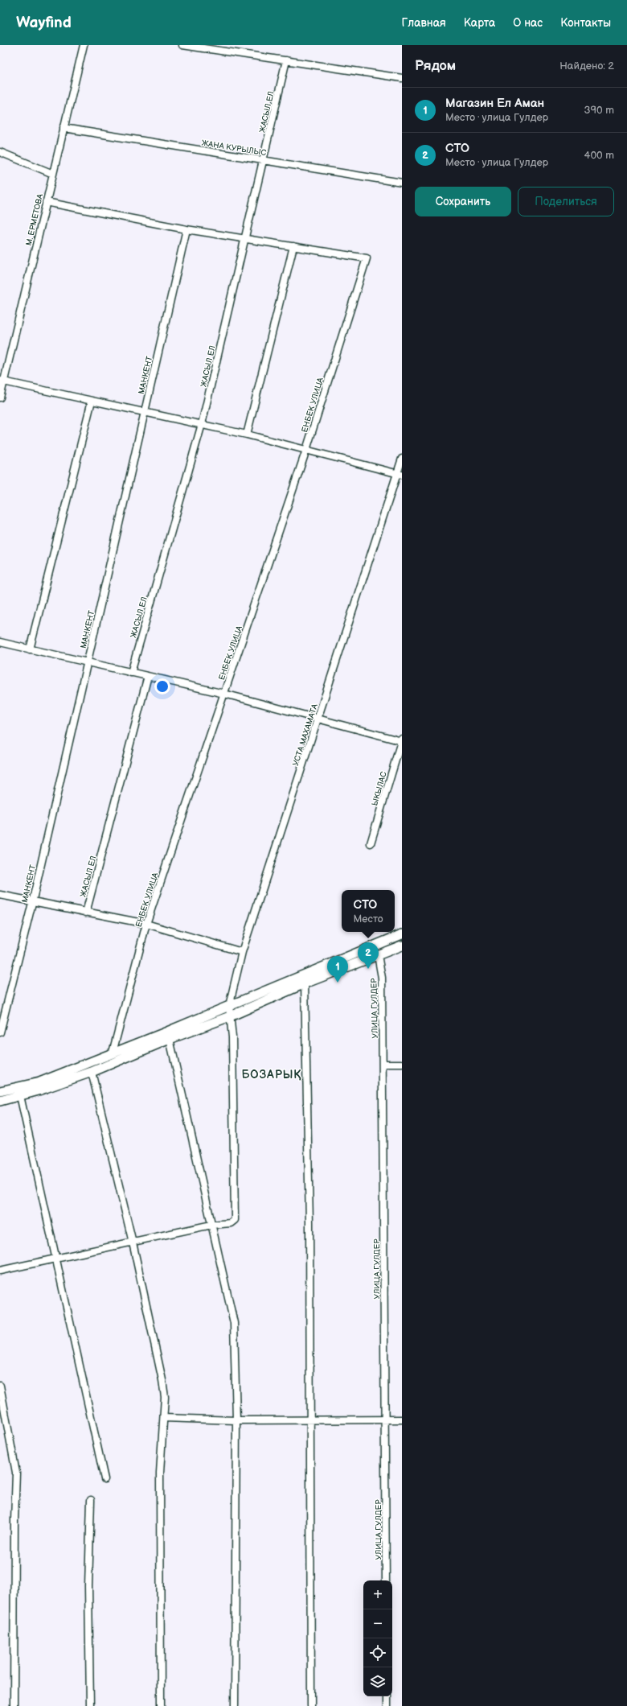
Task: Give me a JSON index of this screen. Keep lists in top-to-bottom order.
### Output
{
  "streets": {
    "street": [
      "ЖАСЫЛ ЕЛ",
      "ЖАНА КУРЫЛЫС",
      "М. ЕРМЕТОВА",
      "МАНКЕНТ",
      "ЕНБЕК УЛИЦА",
      "УСТА МАХАМАТА",
      "ЫКЫЛАС",
      "УЛИЦА ГУЛДЕР"
    ]
  },
  "crossings": [
    ["ЖАСЫЛ ЕЛ", "ЖАНА КУРЫЛЫС"],
    ["ЖАНА КУРЫЛЫС", "М. ЕРМЕТОВА"]
  ],
  "districts": ["БОЗАРЫҚ"],
  "page": {
    "header": "Wayfind",
    "nav": [
      "Главная",
      "Карта",
      "О нас",
      "Контакты"
    ],
    "heading": ["Рядом", "Найдено: 2"],
    "list": [
      {
        "mark": "1",
        "name": "Магазин Ел Аман",
        "note": "Место · улица Гулдер",
        "value": "390 m"
      },
      {
        "mark": "2",
        "name": "СТО",
        "note": "Место · улица Гулдер",
        "value": "400 m"
      }
    ],
    "buttons": ["Сохранить", "Поделиться"],
    "popup": ["СТО", "Место"],
    "pins": ["2", "1"],
    "map_buttons": ["+", "−"]
  }
}
